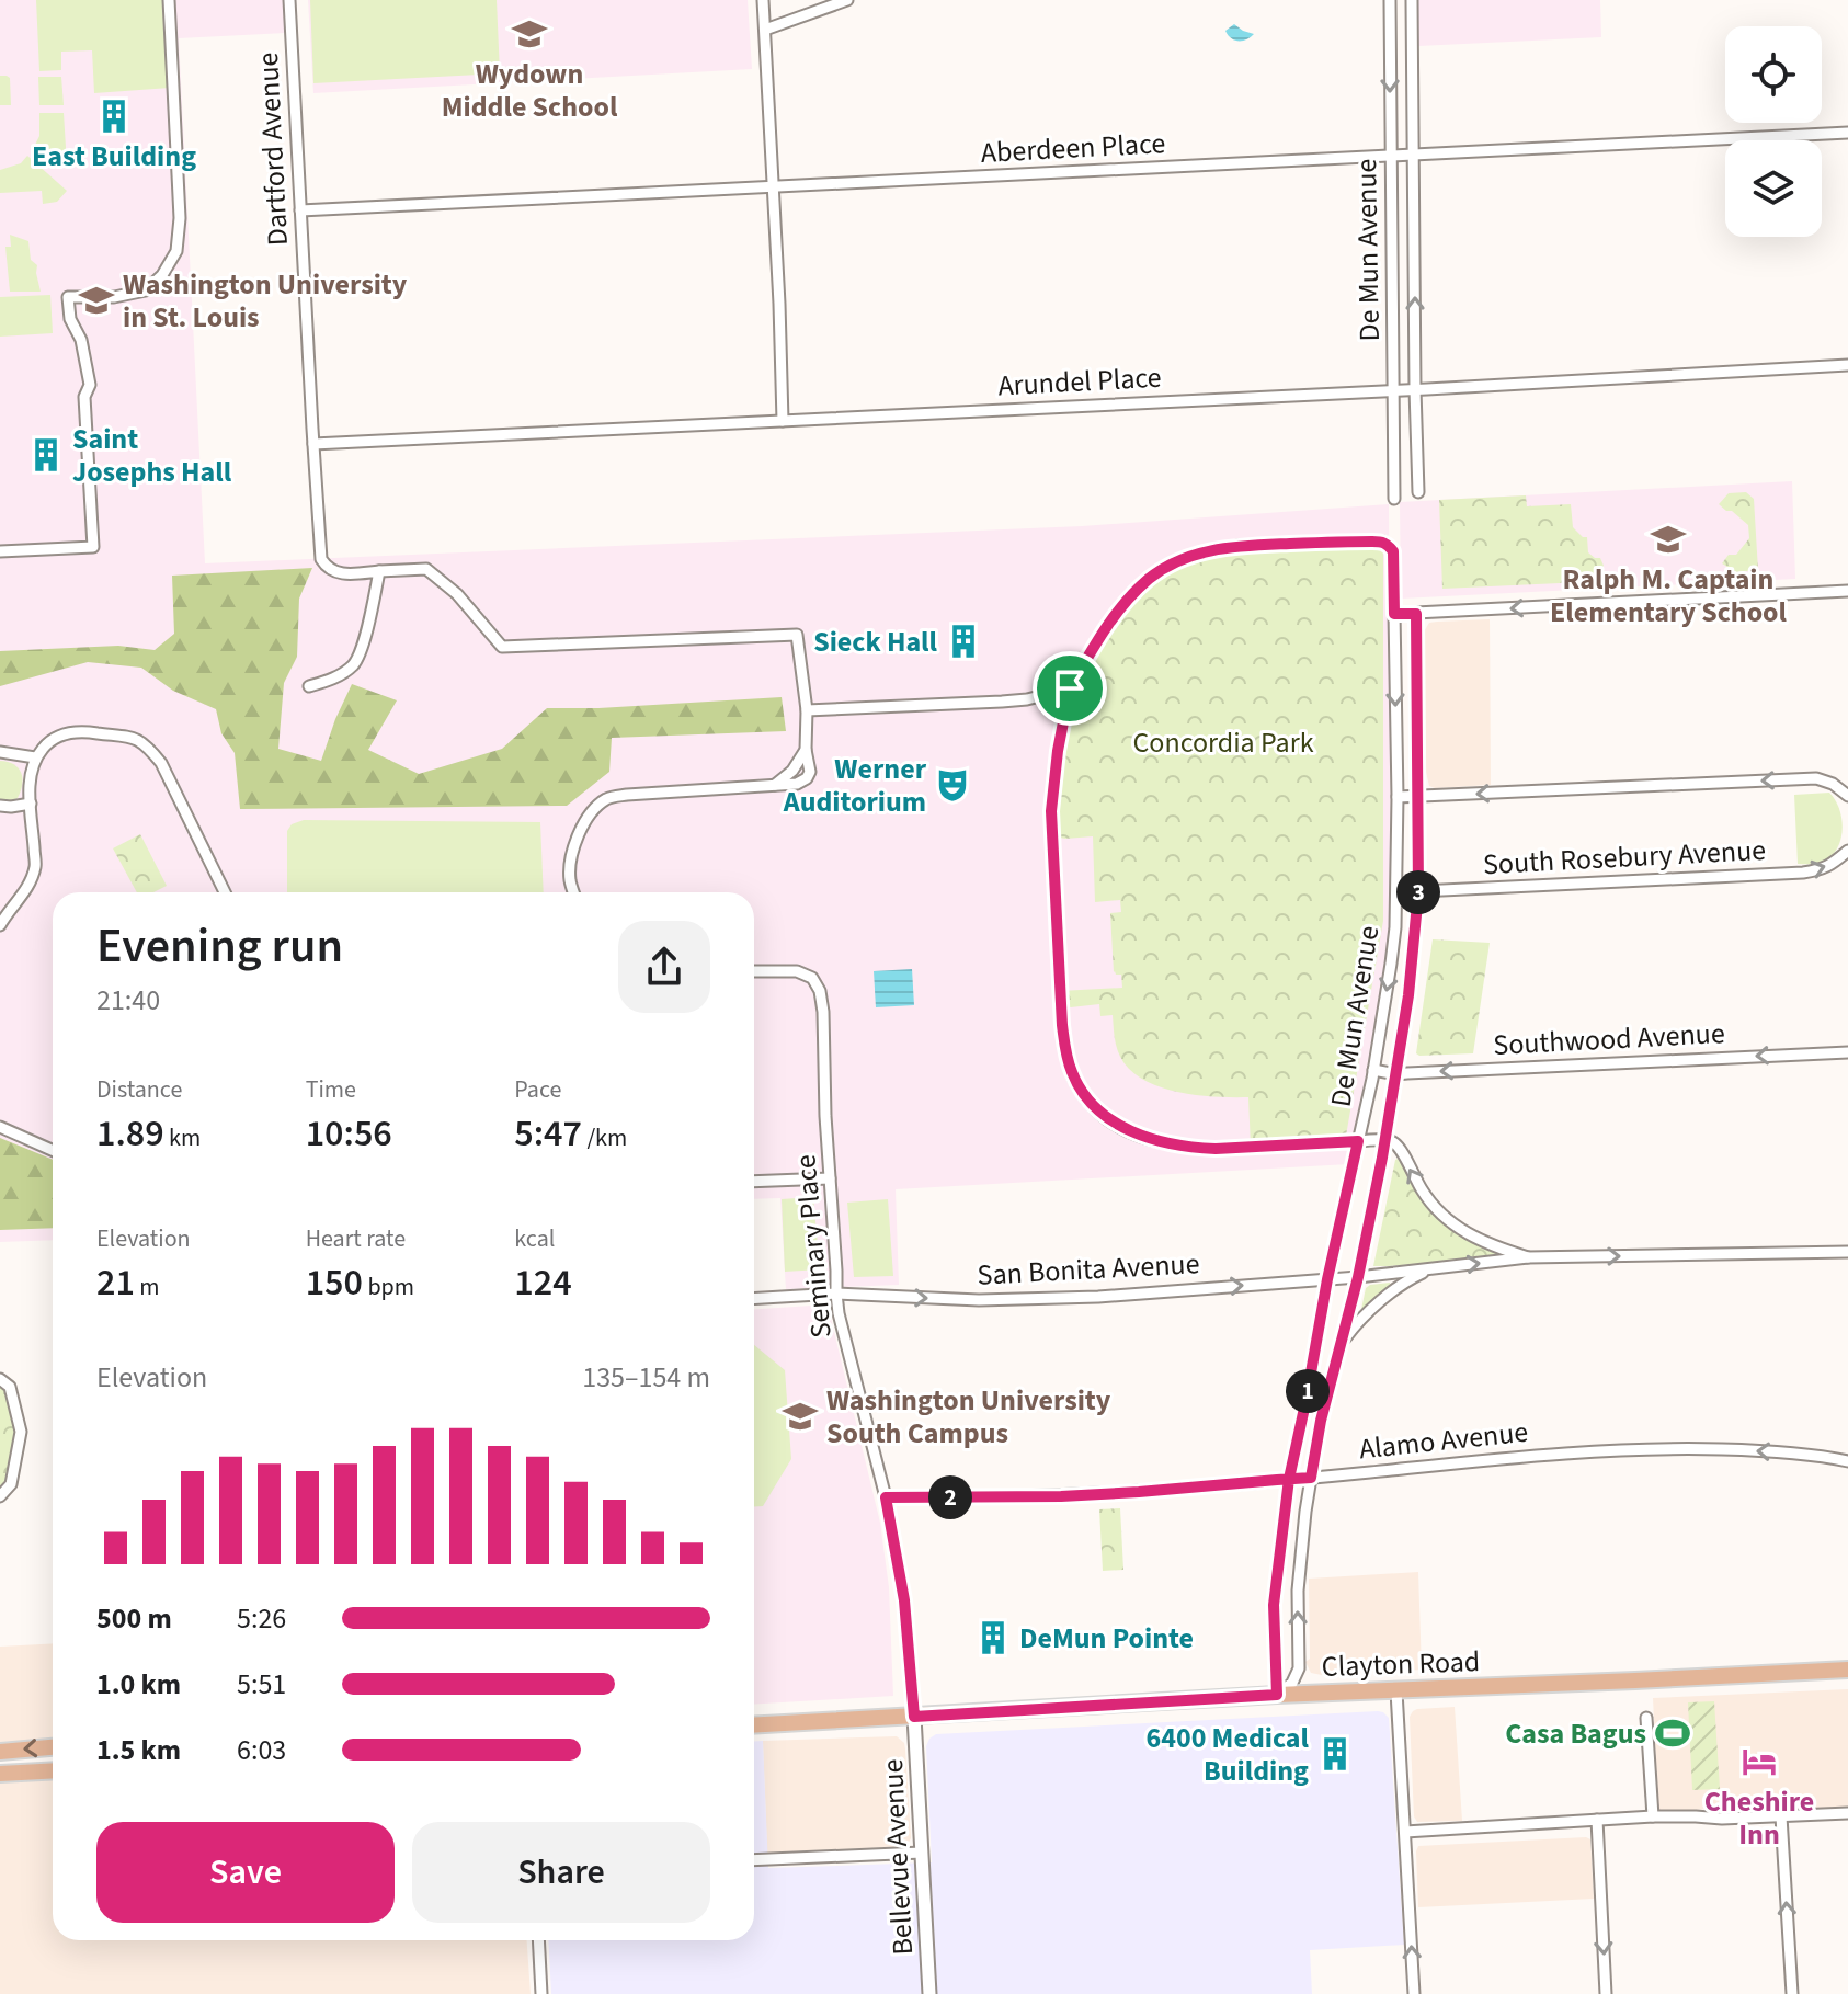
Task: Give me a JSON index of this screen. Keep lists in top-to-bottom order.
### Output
{
  "streets": {
    "main road": ["Clayton Road"],
    "street": [
      "Aberdeen Place",
      "Dartford Avenue",
      "De Mun Avenue",
      "Arundel Place",
      "South Rosebury Avenue",
      "Southwood Avenue",
      "Seminary Place",
      "San Bonita Avenue",
      "Alamo Avenue",
      "Bellevue Avenue"
    ]
  },
  "crossings": [
    ["Aberdeen Place", "Dartford Avenue"],
    ["Aberdeen Place", "De Mun Avenue"],
    ["Dartford Avenue", "Arundel Place"],
    ["De Mun Avenue", "Arundel Place"],
    ["De Mun Avenue", "South Rosebury Avenue"],
    ["De Mun Avenue", "Southwood Avenue"],
    ["De Mun Avenue", "San Bonita Avenue"],
    ["De Mun Avenue", "Alamo Avenue"],
    ["De Mun Avenue", "Clayton Road"],
    ["Seminary Place", "San Bonita Avenue"],
    ["Seminary Place", "Alamo Avenue"],
    ["Seminary Place", "Clayton Road"],
    ["Seminary Place", "Bellevue Avenue"],
    ["Clayton Road", "Bellevue Avenue"]
  ],
  "one_way": ["South Rosebury Avenue", "Southwood Avenue", "Alamo Avenue"],
  "parks": ["Concordia Park"],
  "places": {
    "school or university": [
      "Wydown Middle School",
      "Washington University in St. Louis",
      "Ralph M. Captain Elementary School",
      "Washington University South Campus"
    ],
    "building": [
      "East Building",
      "Saint Josephs Hall",
      "Sieck Hall",
      "DeMun Pointe",
      "6400 Medical Building"
    ],
    "theatre": ["Werner Auditorium"],
    "sports": ["Casa Bagus"],
    "hotel": ["Cheshire Inn"]
  },
  "page": {
    "pins": ["3", "1", "2"],
    "heading": ["Evening run", "21:40"],
    "stats": [
      ["Distance", "1.89 km"],
      ["Time", "10:56"],
      ["Pace", "5:47 /km"],
      ["Elevation", "21 m"],
      ["Heart rate", "150 bpm"],
      ["kcal", "124"]
    ],
    "chart": ["Elevation", "135–154 m"],
    "list": [
      {
        "name": "500 m",
        "note": "5:26"
      },
      {
        "name": "1.0 km",
        "note": "5:51"
      },
      {
        "name": "1.5 km",
        "note": "6:03"
      }
    ],
    "buttons": ["Save", "Share"]
  }
}
